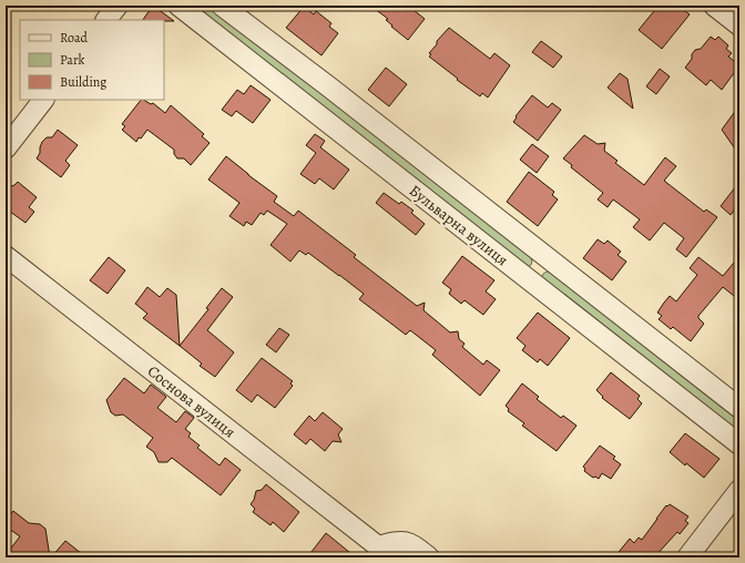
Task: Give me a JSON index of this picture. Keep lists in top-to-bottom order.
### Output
{
  "streets": {
    "street": ["Бульварна вулиця", "Соснова вулиця"]
  },
  "legend": ["Road", "Park", "Building"]
}
